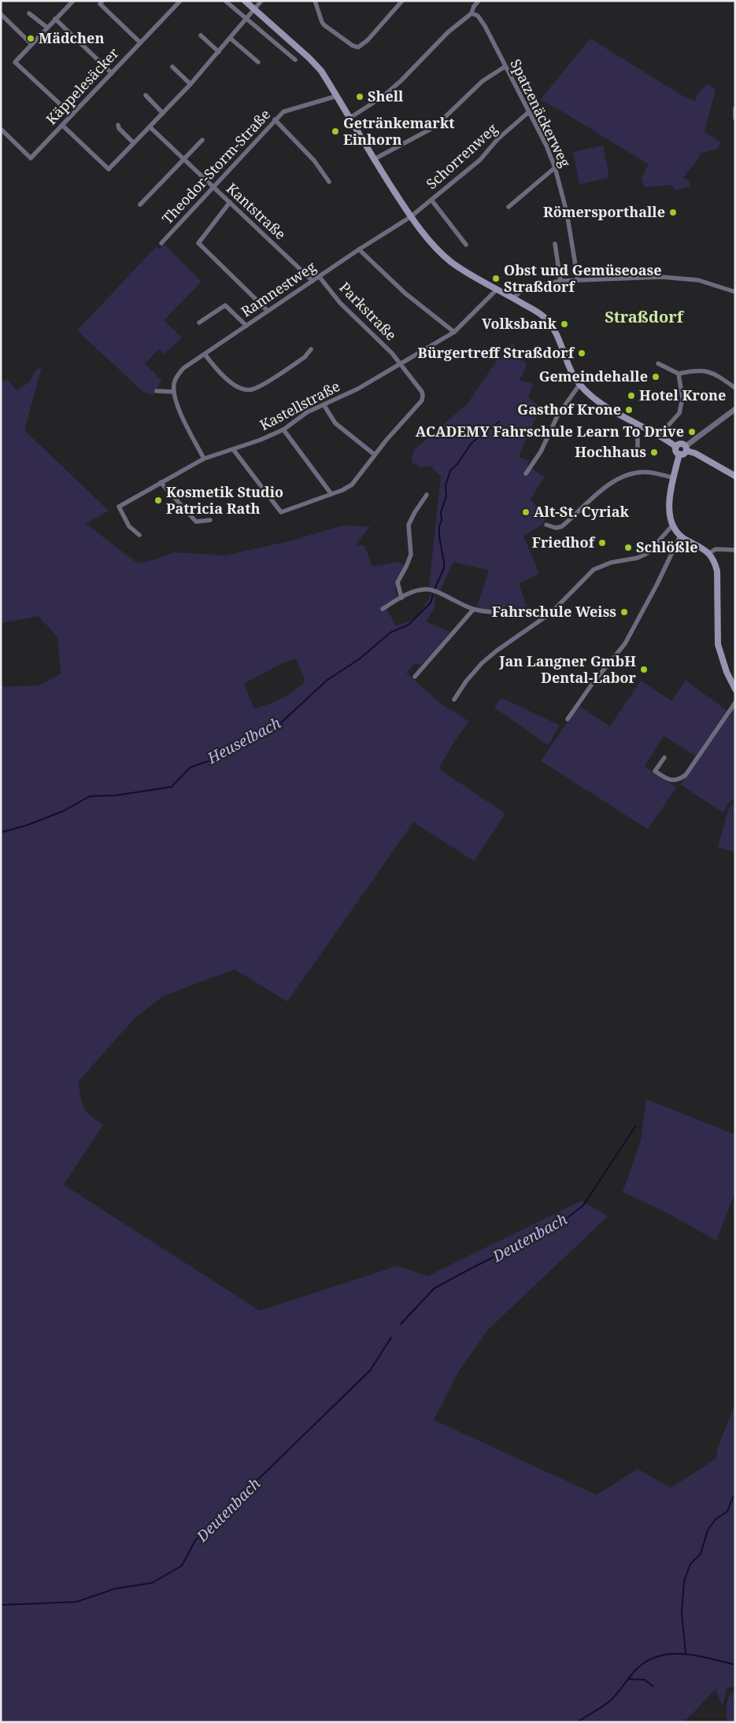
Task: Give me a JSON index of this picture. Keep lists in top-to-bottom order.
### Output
{
  "streets": {
    "street": [
      "Käppelesäcker",
      "Spatzenäckerweg",
      "Schorrenweg",
      "Theodor-Storm-Straße",
      "Kantstraße",
      "Ramnestweg",
      "Parkstraße",
      "Kastellstraße"
    ]
  },
  "crossings": [
    ["Spatzenäckerweg", "Schorrenweg"],
    ["Schorrenweg", "Ramnestweg"],
    ["Theodor-Storm-Straße", "Kantstraße"],
    ["Kantstraße", "Ramnestweg"],
    ["Ramnestweg", "Parkstraße"],
    ["Parkstraße", "Kastellstraße"]
  ],
  "districts": ["Straßdorf"],
  "water": ["Heuselbach", "Deutenbach"],
  "places": [
    "Mädchen",
    "Shell",
    "Getränkemarkt Einhorn",
    "Römersporthalle",
    "Obst und Gemüseoase Straßdorf",
    "Volksbank",
    "Bürgertreff Straßdorf",
    "Gemeindehalle",
    "Hotel Krone",
    "Gasthof Krone",
    "ACADEMY Fahrschule Learn To Drive",
    "Hochhaus",
    "Kosmetik Studio Patricia Rath",
    "Alt-St. Cyriak",
    "Friedhof",
    "Schlößle",
    "Fahrschule Weiss",
    "Jan Langner GmbH Dental-Labor"
  ]
}
